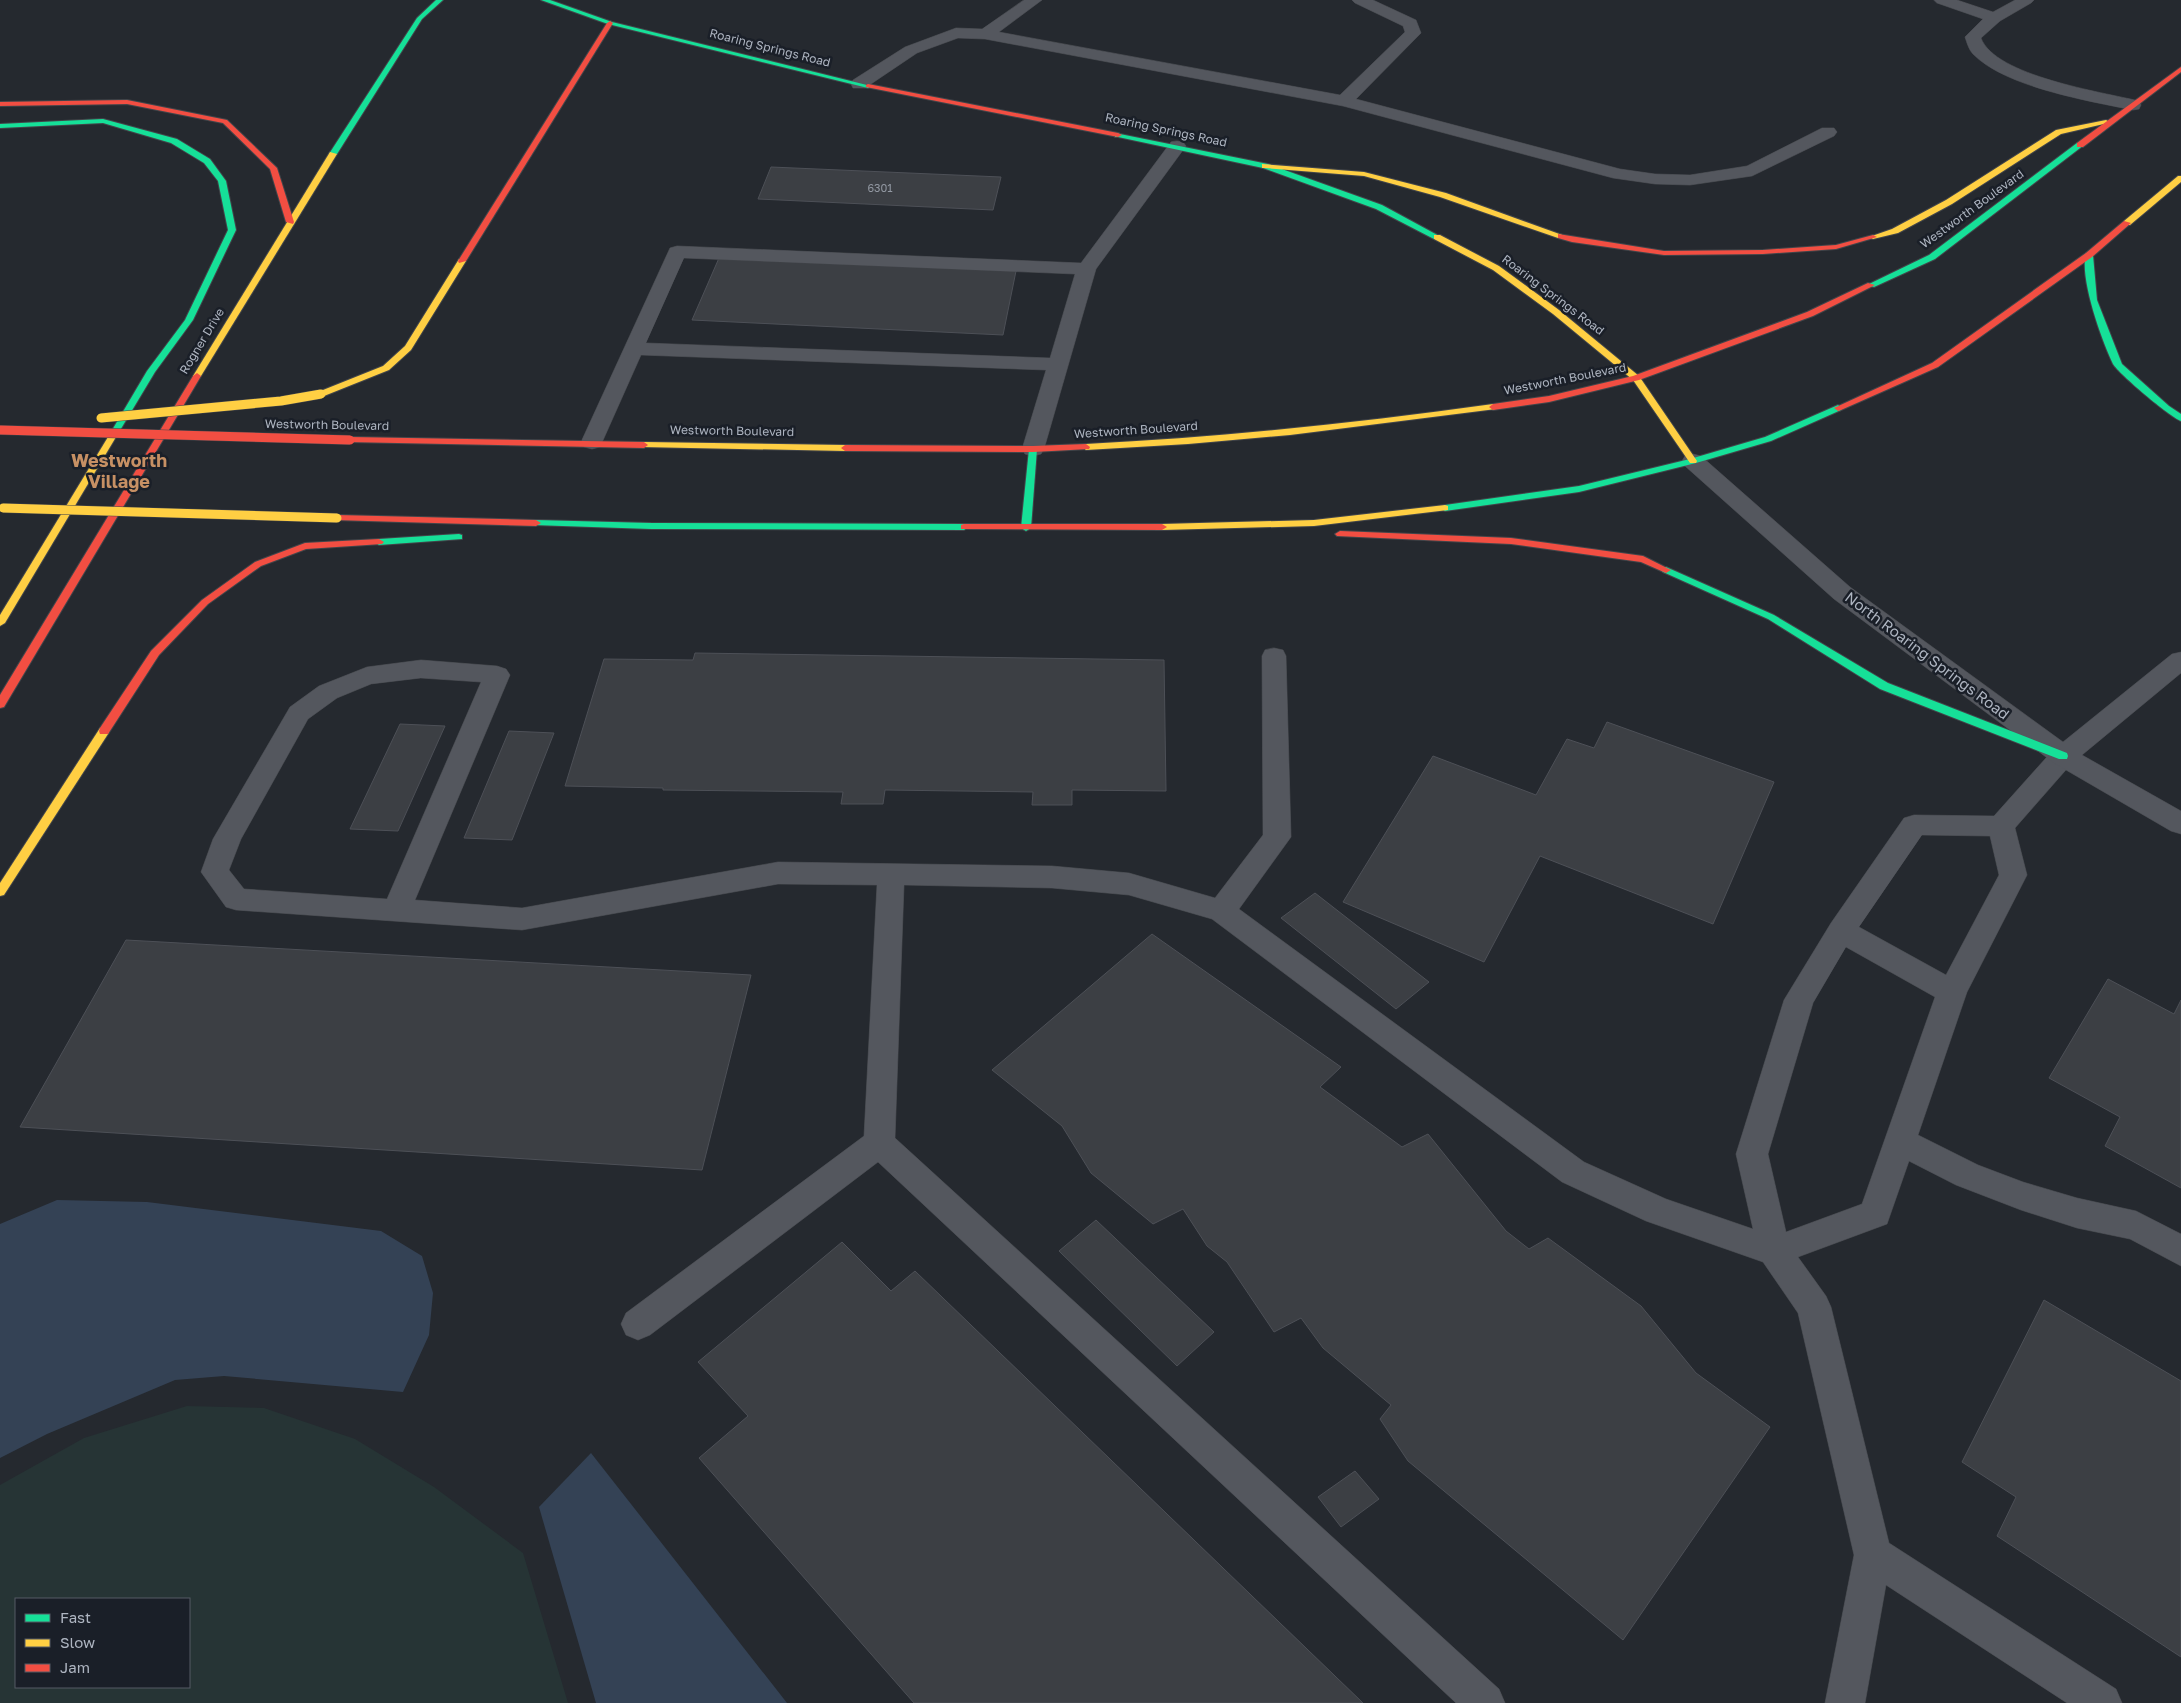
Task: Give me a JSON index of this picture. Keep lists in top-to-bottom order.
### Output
{
  "streets": {
    "main road": ["Roaring Springs Road", "Westworth Boulevard", "Rogner Drive"],
    "street": ["North Roaring Springs Road"]
  },
  "crossings": [
    ["Roaring Springs Road", "Westworth Boulevard"],
    ["Roaring Springs Road", "North Roaring Springs Road"]
  ],
  "districts": ["Westworth Village"],
  "house_numbers": ["6301"],
  "legend": ["Fast", "Slow", "Jam"]
}
